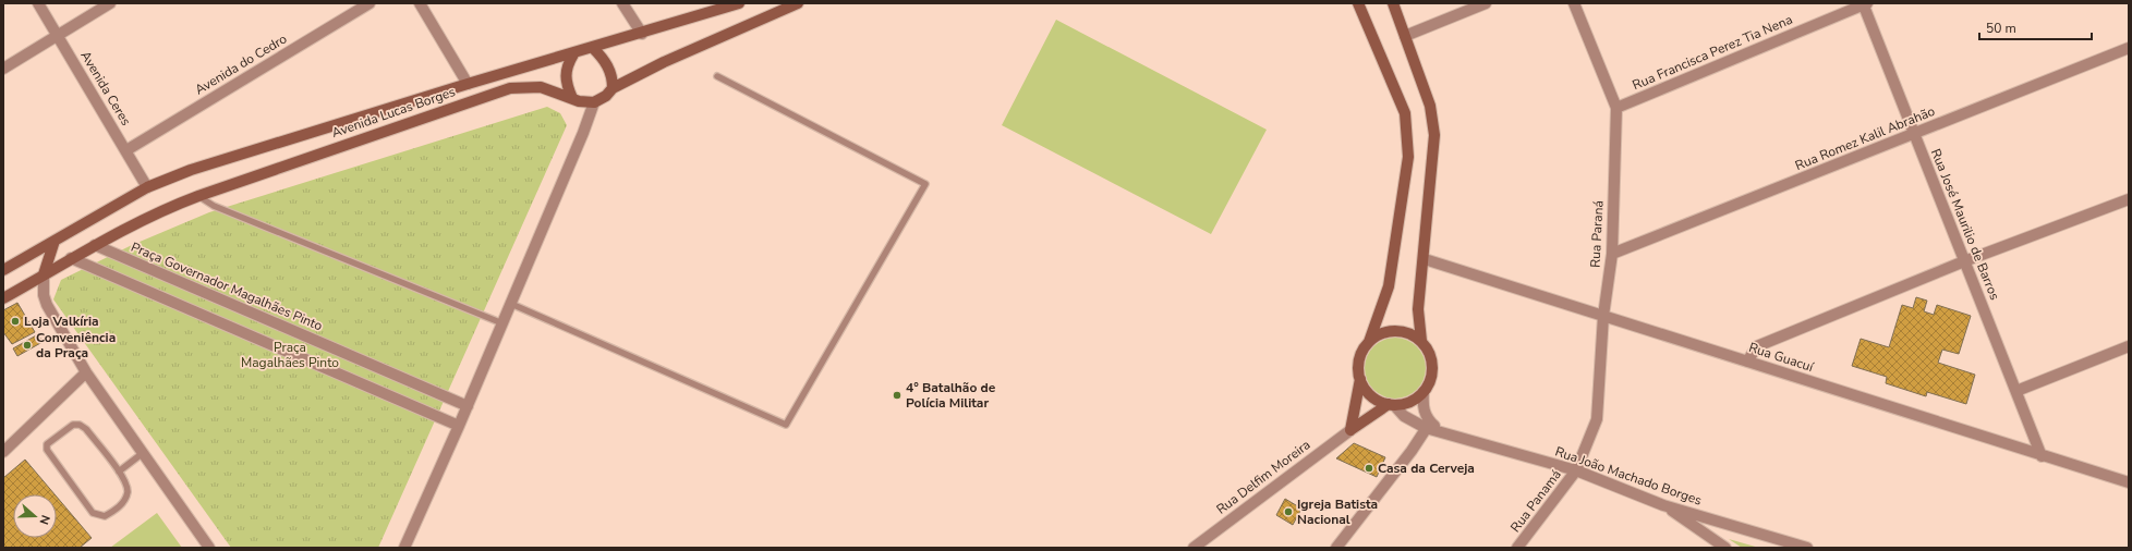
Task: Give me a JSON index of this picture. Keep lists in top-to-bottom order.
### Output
{
  "streets": {
    "street": [
      "Rua Francisca Perez Tia Nena",
      "Avenida do Cedro",
      "Avenida Ceres",
      "Avenida Lucas Borges",
      "Rua Romez Kalil Abrahão",
      "Rua José Maurilio de Barros",
      "Rua Paraná",
      "Praça Governador Magalhães Pinto",
      "Rua Guacuí",
      "Rua João Machado Borges",
      "Rua Delfim Moreira",
      "Rua Panamá"
    ]
  },
  "crossings": [
    ["Rua Francisca Perez Tia Nena", "Rua José Maurilio de Barros"],
    ["Rua Francisca Perez Tia Nena", "Rua Paraná"],
    ["Avenida do Cedro", "Avenida Ceres"],
    ["Avenida Ceres", "Avenida Lucas Borges"],
    ["Avenida Lucas Borges", "Praça Governador Magalhães Pinto"],
    ["Rua Romez Kalil Abrahão", "Rua José Maurilio de Barros"],
    ["Rua Romez Kalil Abrahão", "Rua Paraná"],
    ["Rua José Maurilio de Barros", "Rua Guacuí"],
    ["Rua Paraná", "Rua Guacuí"],
    ["Rua Paraná", "Rua João Machado Borges"],
    ["Rua Paraná", "Rua Panamá"],
    ["Rua João Machado Borges", "Rua Panamá"]
  ],
  "parks": ["Praça Magalhães Pinto"],
  "places": [
    "Loja Valkíria",
    "Conveniência da Praça",
    "4° Batalhão de Polícia Militar",
    "Casa da Cerveja",
    "Igreja Batista Nacional"
  ],
  "scale_bar": "50 m",
  "north": "right"
}
